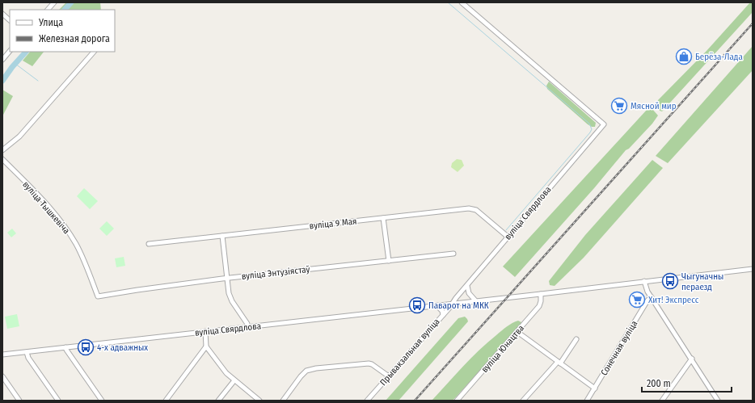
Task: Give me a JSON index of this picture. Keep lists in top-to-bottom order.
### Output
{
  "streets": {
    "street": [
      "вуліца Тышкевіча",
      "вуліца Свярдлова",
      "вуліца 9 Мая",
      "вуліца Энтузіястаў",
      "Сонечная вуліца",
      "вуліца Юнацтва",
      "Прывакзальная вуліца"
    ]
  },
  "crossings": [
    ["вуліца Тышкевіча", "вуліца Энтузіястаў"],
    ["вуліца Свярдлова", "вуліца 9 Мая"],
    ["вуліца Свярдлова", "вуліца Юнацтва"],
    ["вуліца Свярдлова", "Прывакзальная вуліца"]
  ],
  "places": {
    "shop": ["Берёза-Лада"],
    "supermarket": ["Мясной мир", "Хит! Экспресс"],
    "bus stop": ["Чыгуначны пераезд", "Паварот на МКК", "4-х адважных"]
  },
  "legend": ["Улица", "Железная дорога"],
  "scale_bar": "200 m"
}
